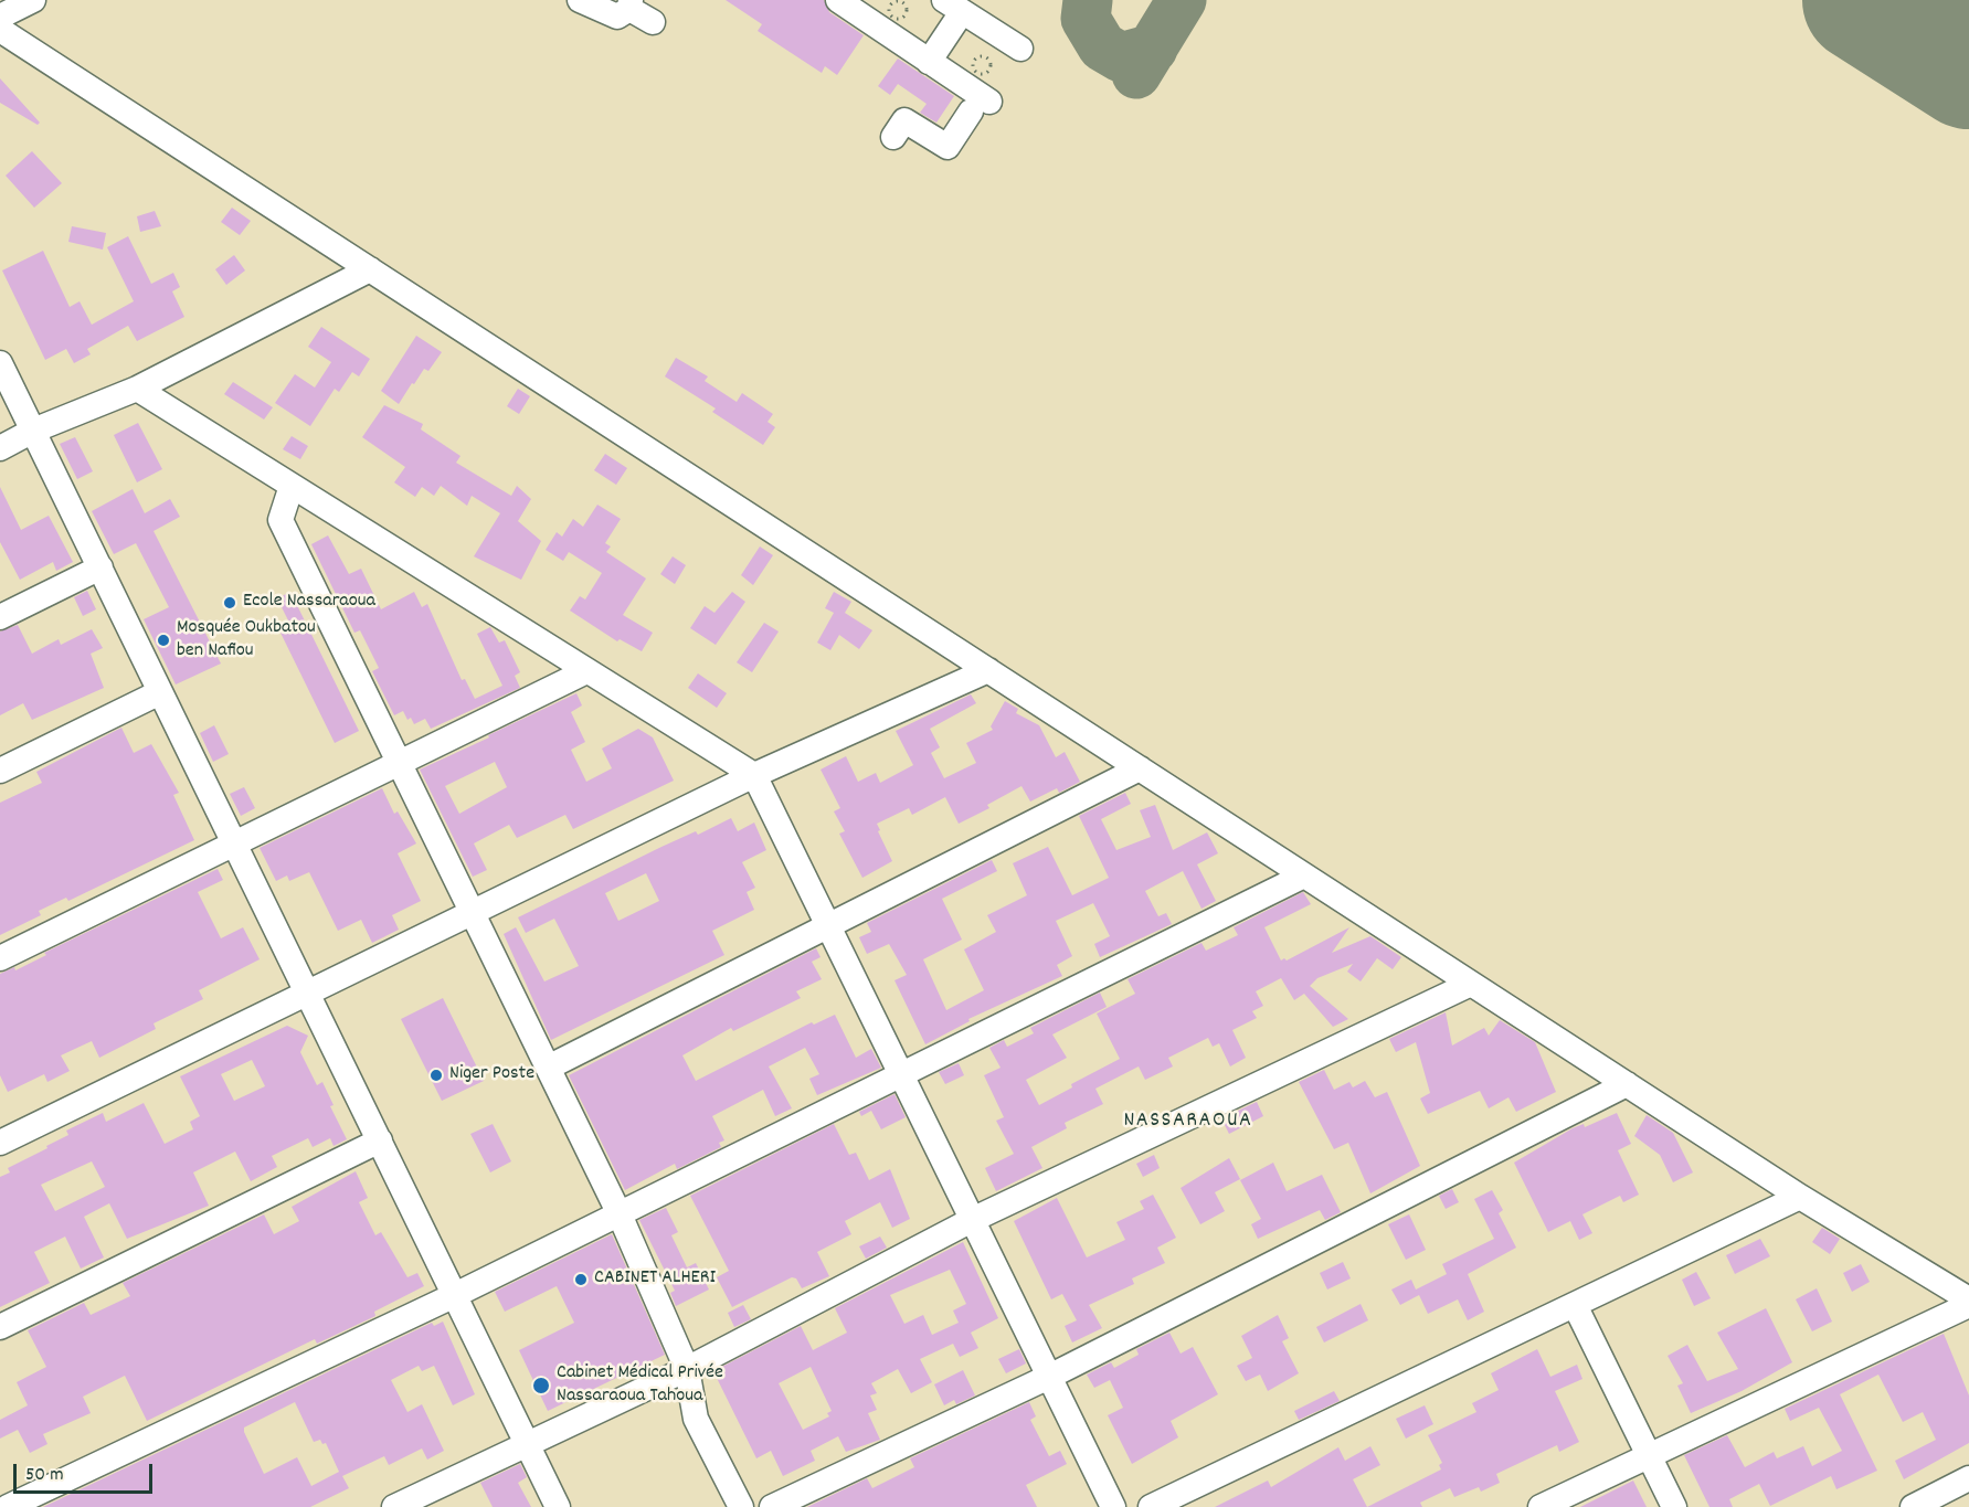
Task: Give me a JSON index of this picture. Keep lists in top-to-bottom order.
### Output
{
  "districts": ["NASSARAOUA"],
  "places": [
    "Ecole Nassaraoua",
    "Mosquée Oukbatou ben Nafiou",
    "Niger Poste",
    "CABINET ALHERI",
    "Cabinet Médical Privée Nassaraoua Tahoua"
  ],
  "scale_bar": "50 m"
}
